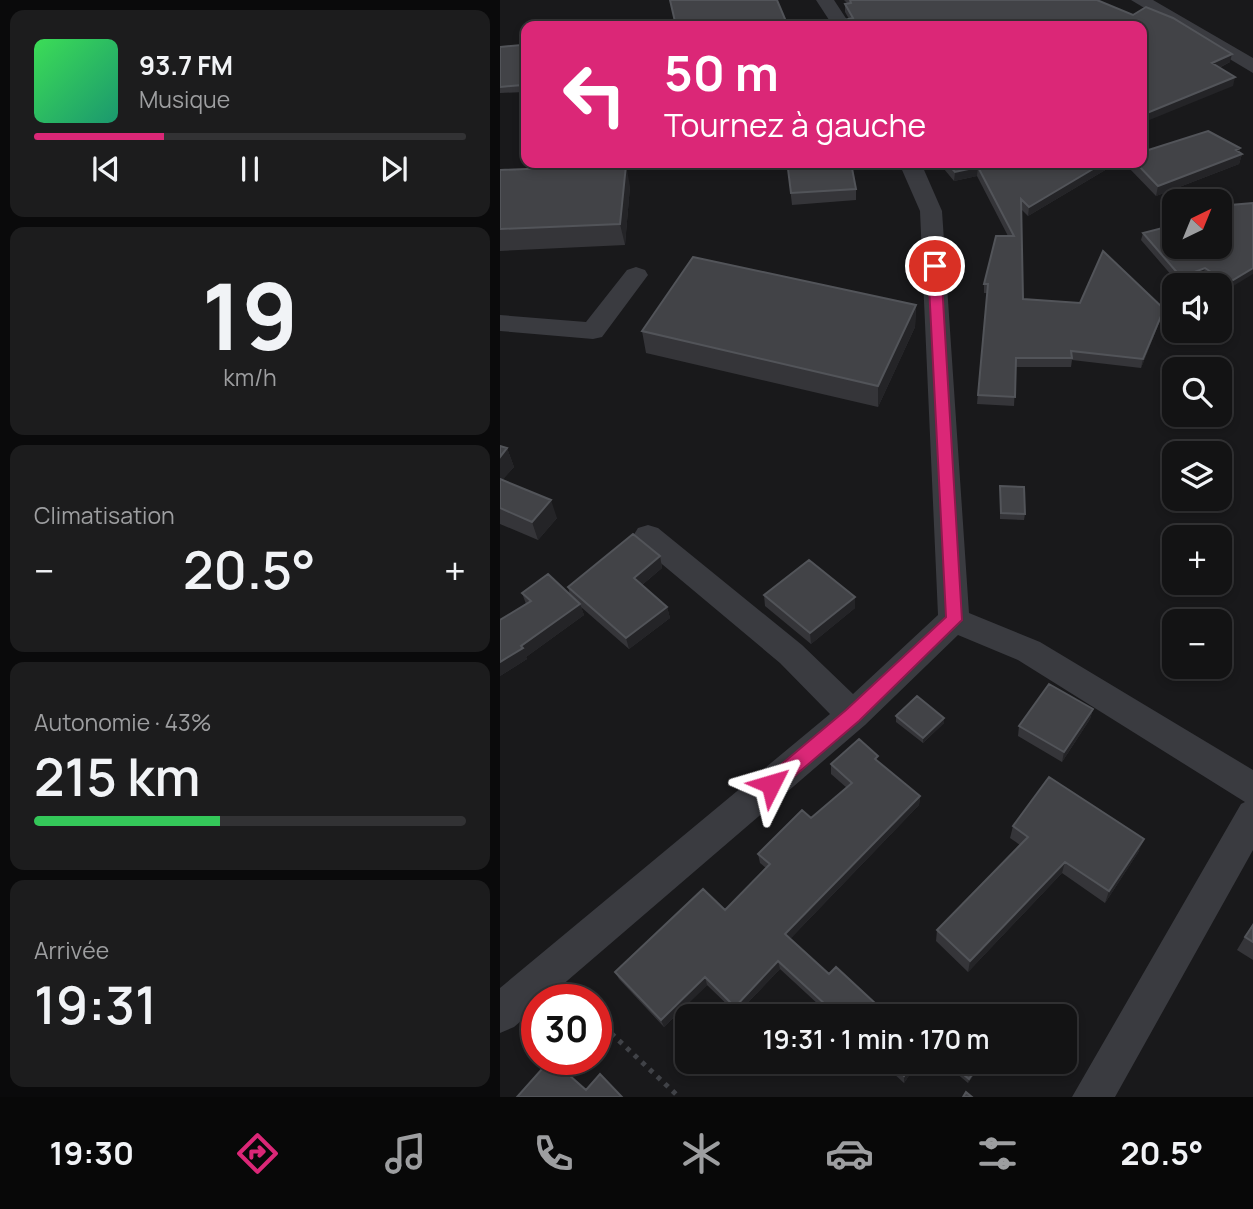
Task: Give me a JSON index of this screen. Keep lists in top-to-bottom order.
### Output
{
  "north": "top right",
  "page": {
    "turn": ["50 m", "Tournez à gauche"],
    "song": ["93.7 FM", "Musique"],
    "map_buttons": ["+", "−"],
    "tile": [
      ["19", "km/h"],
      "Climatisation",
      ["Autonomie · 43%", "215 km"],
      ["Arrivée", "19:31"]
    ],
    "heat": ["−", "20.5°", "+"],
    "limit": "30",
    "trip": "19:31 · 1 min · 170 m",
    "tabs": ["19:30", "20.5°"]
  }
}
